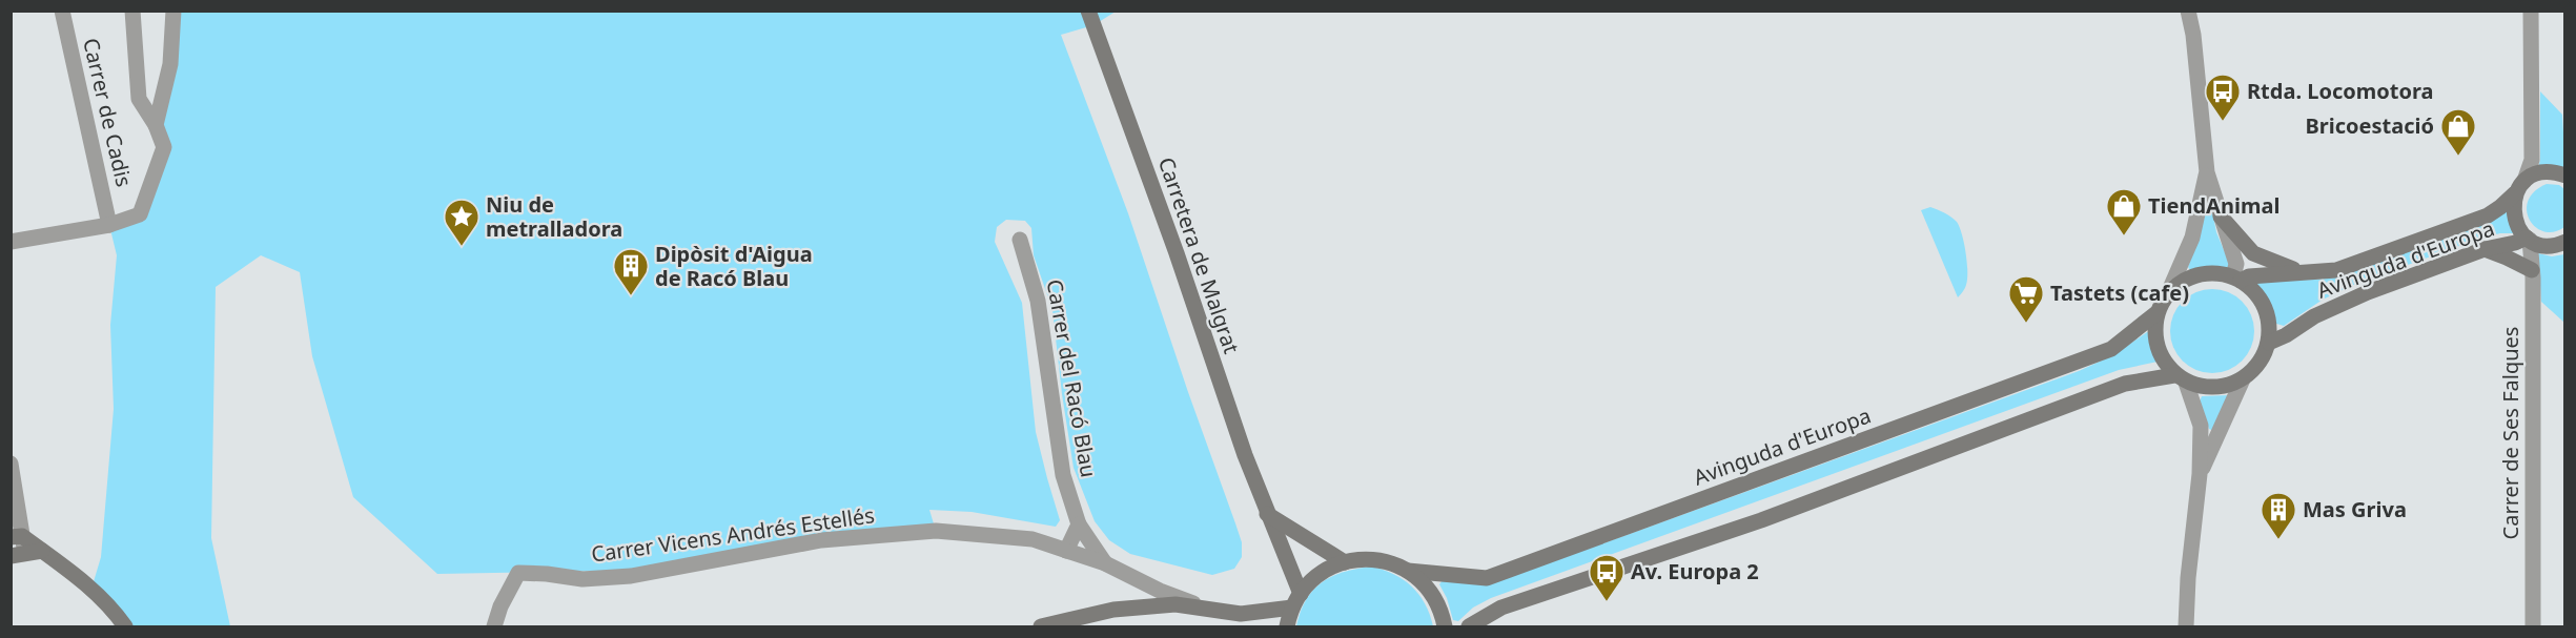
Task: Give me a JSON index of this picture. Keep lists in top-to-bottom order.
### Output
{
  "streets": {
    "street": [
      "Carrer de Cadis",
      "Carretera de Malgrat",
      "Avinguda d'Europa",
      "Carrer del Racó Blau",
      "Carrer de Ses Falques",
      "Carrer Vicens Andrés Estellés"
    ]
  },
  "crossings": [
    ["Avinguda d'Europa", "Carrer de Ses Falques"],
    ["Carrer del Racó Blau", "Carrer Vicens Andrés Estellés"]
  ],
  "places": {
    "bus stop": ["Rtda. Locomotora", "Av. Europa 2"],
    "shop": ["Bricoestació", "TiendAnimal"],
    "place": ["Niu de metralladora"],
    "building": ["Dipòsit d'Aigua de Racó Blau", "Mas Griva"],
    "supermarket": ["Tastets (cafe)"]
  }
}
